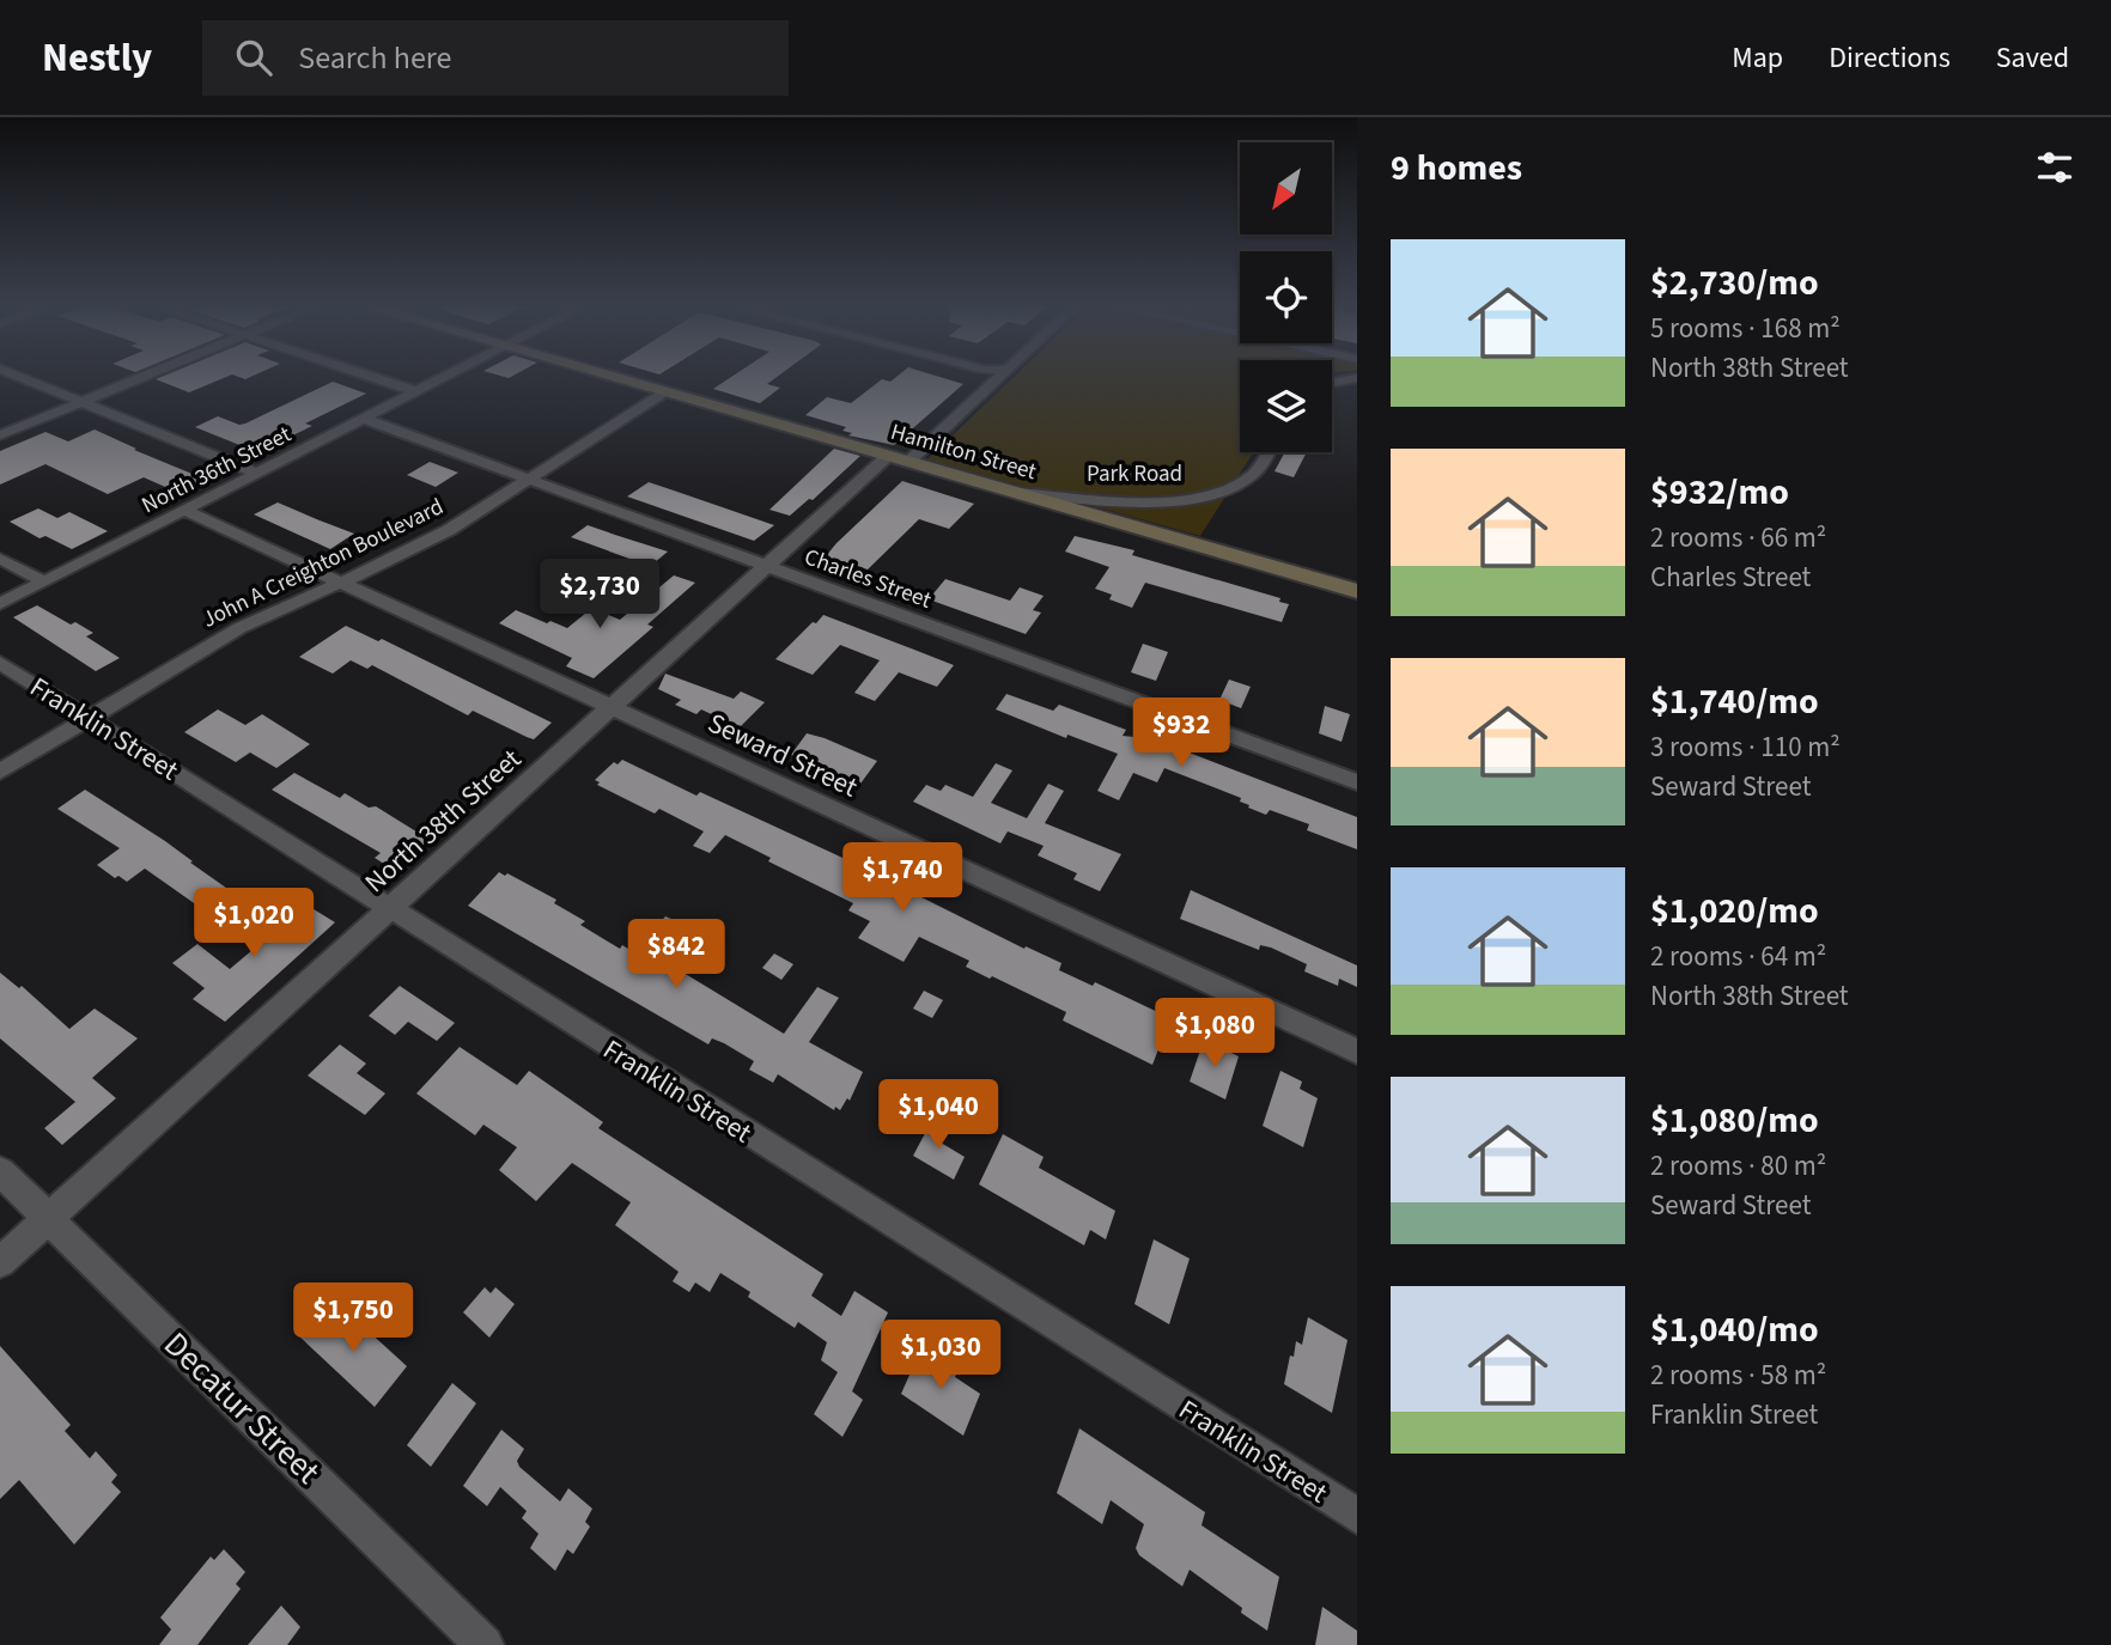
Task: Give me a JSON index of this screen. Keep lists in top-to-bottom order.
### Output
{
  "streets": {
    "main road": ["Hamilton Street"],
    "street": [
      "North 36th Street",
      "Park Road",
      "John A Creighton Boulevard",
      "Charles Street",
      "Franklin Street",
      "Seward Street",
      "North 38th Street",
      "Decatur Street"
    ]
  },
  "crossings": [
    ["Hamilton Street", "Park Road"],
    ["Hamilton Street", "John A Creighton Boulevard"],
    ["Hamilton Street", "North 38th Street"],
    ["North 36th Street", "Charles Street"],
    ["North 36th Street", "Seward Street"],
    ["John A Creighton Boulevard", "Charles Street"],
    ["John A Creighton Boulevard", "Franklin Street"],
    ["John A Creighton Boulevard", "Seward Street"],
    ["Charles Street", "North 38th Street"],
    ["Franklin Street", "North 38th Street"],
    ["Seward Street", "North 38th Street"],
    ["North 38th Street", "Decatur Street"]
  ],
  "north": "bottom left",
  "page": {
    "header": "Nestly",
    "search": "Search here",
    "nav": ["Map", "Directions", "Saved"],
    "heading": "9 homes",
    "list": [
      {
        "name": "$2,730/mo",
        "note": "5 rooms · 168 m² · North 38th Street"
      },
      {
        "name": "$932/mo",
        "note": "2 rooms · 66 m² · Charles Street"
      },
      {
        "name": "$1,740/mo",
        "note": "3 rooms · 110 m² · Seward Street"
      },
      {
        "name": "$1,020/mo",
        "note": "2 rooms · 64 m² · North 38th Street"
      },
      {
        "name": "$1,080/mo",
        "note": "2 rooms · 80 m² · Seward Street"
      },
      {
        "name": "$1,040/mo",
        "note": "2 rooms · 58 m² · Franklin Street"
      }
    ],
    "price": [
      "$2,730",
      "$932",
      "$1,740",
      "$1,020",
      "$842",
      "$1,080",
      "$1,040",
      "$1,750",
      "$1,030"
    ]
  }
}
